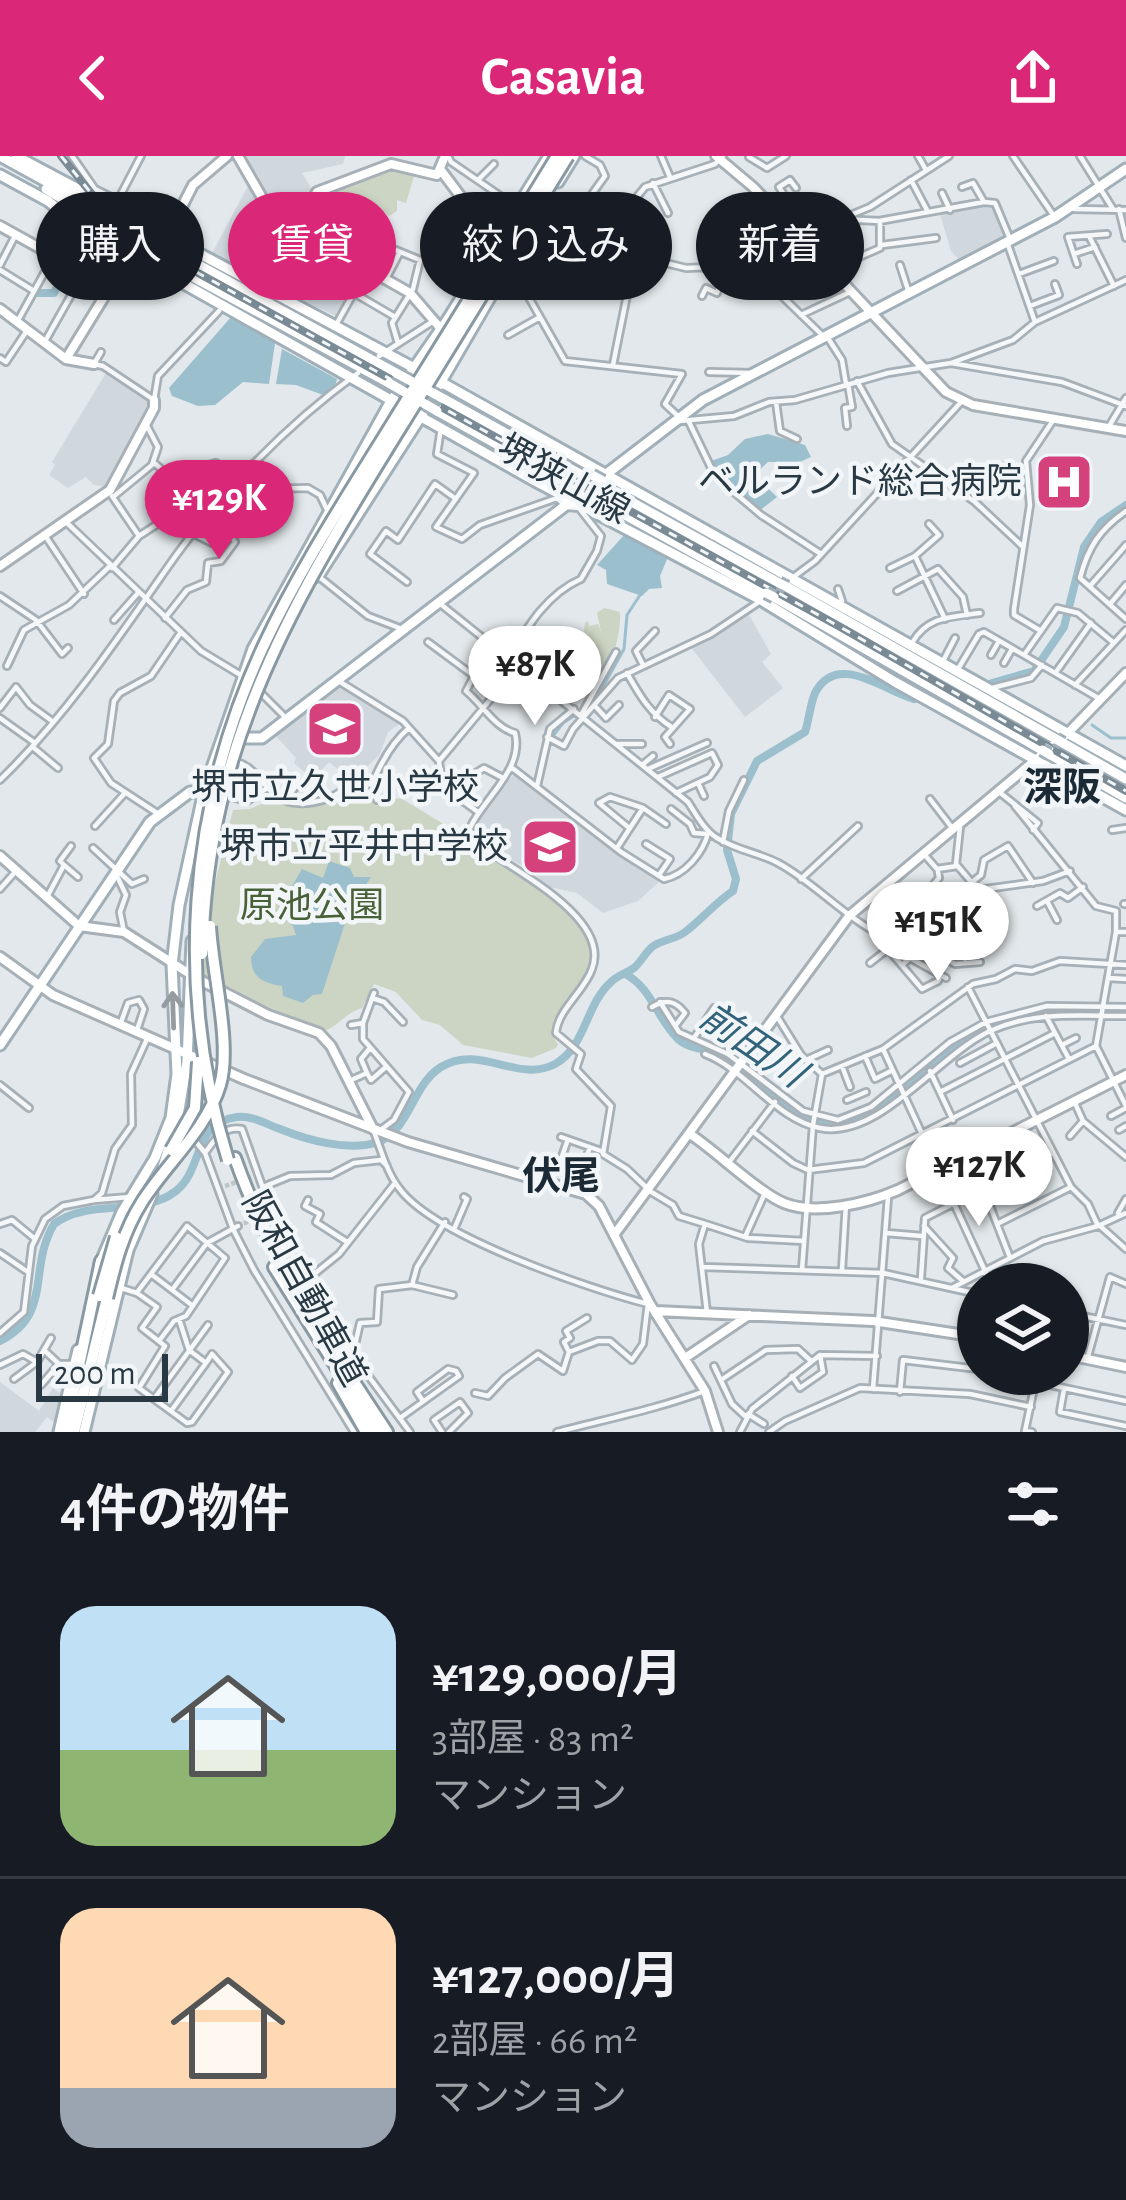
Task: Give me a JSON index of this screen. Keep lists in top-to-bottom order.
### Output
{
  "streets": {
    "highway": ["阪和自動車道"],
    "main road": ["堺狭山線"]
  },
  "districts": ["深阪", "伏尾"],
  "water": ["前田川"],
  "parks": ["原池公園"],
  "places": {
    "hospital": ["ベルランド総合病院"],
    "school or university": ["堺市立久世小学校", "堺市立平井中学校"]
  },
  "scale_bar": "200 m",
  "page": {
    "header": "Casavia",
    "chip": [
      "購入",
      "賃貸",
      "絞り込み",
      "新着"
    ],
    "price": [
      "¥129K",
      "¥87K",
      "¥151K",
      "¥127K"
    ],
    "scale": "200 m",
    "heading": "4件の物件",
    "list": [
      {
        "name": "¥129,000/月",
        "note": "3部屋 · 83 m² · マンション"
      },
      {
        "name": "¥127,000/月",
        "note": "2部屋 · 66 m² · マンション"
      }
    ]
  }
}
